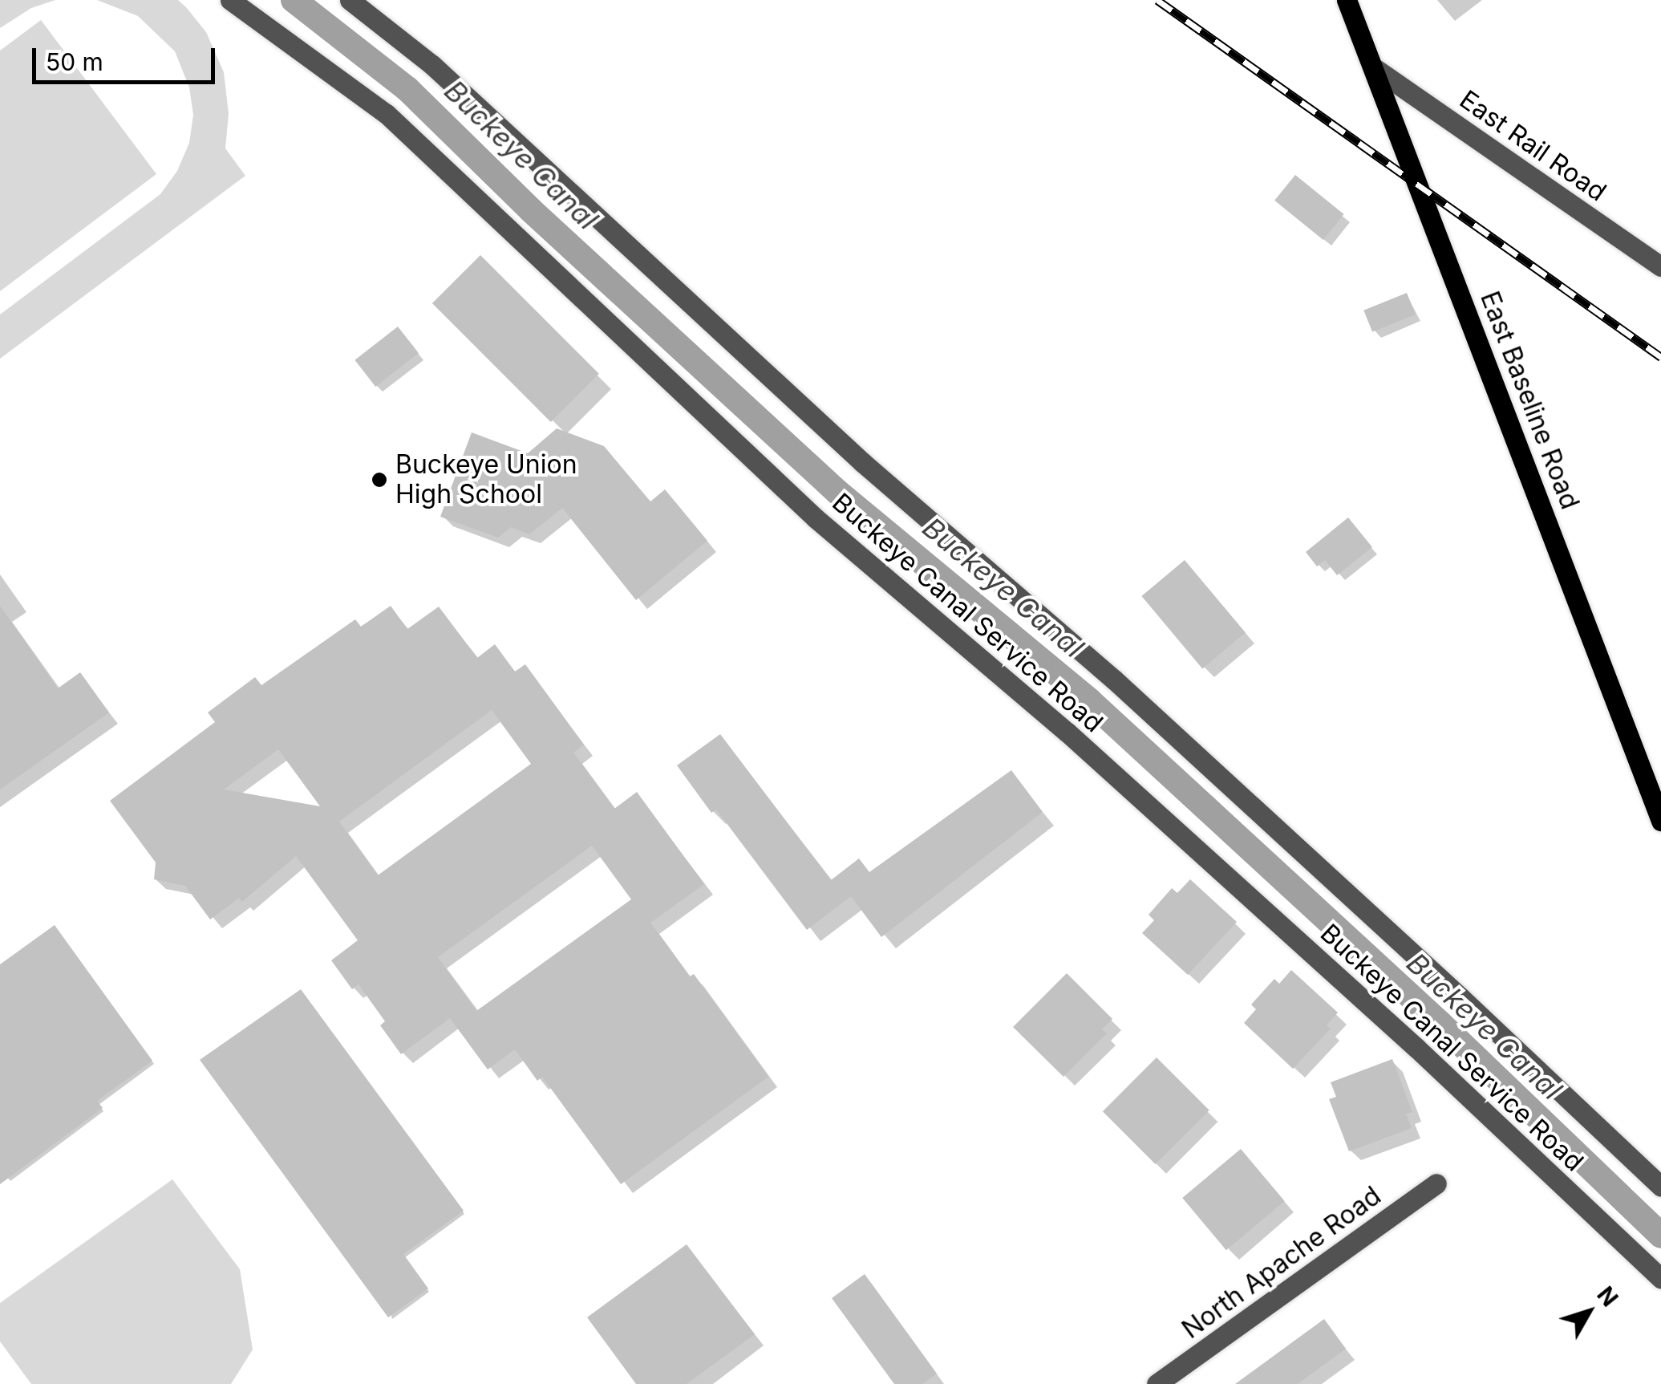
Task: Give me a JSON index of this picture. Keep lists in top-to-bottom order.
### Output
{
  "streets": {
    "main road": ["East Baseline Road"],
    "street": ["East Rail Road", "Buckeye Canal Service Road", "North Apache Road"]
  },
  "crossings": [
    ["East Rail Road", "East Baseline Road"]
  ],
  "water": ["Buckeye Canal"],
  "places": ["Buckeye Union High School"],
  "scale_bar": "50 m",
  "north": "top right"
}
